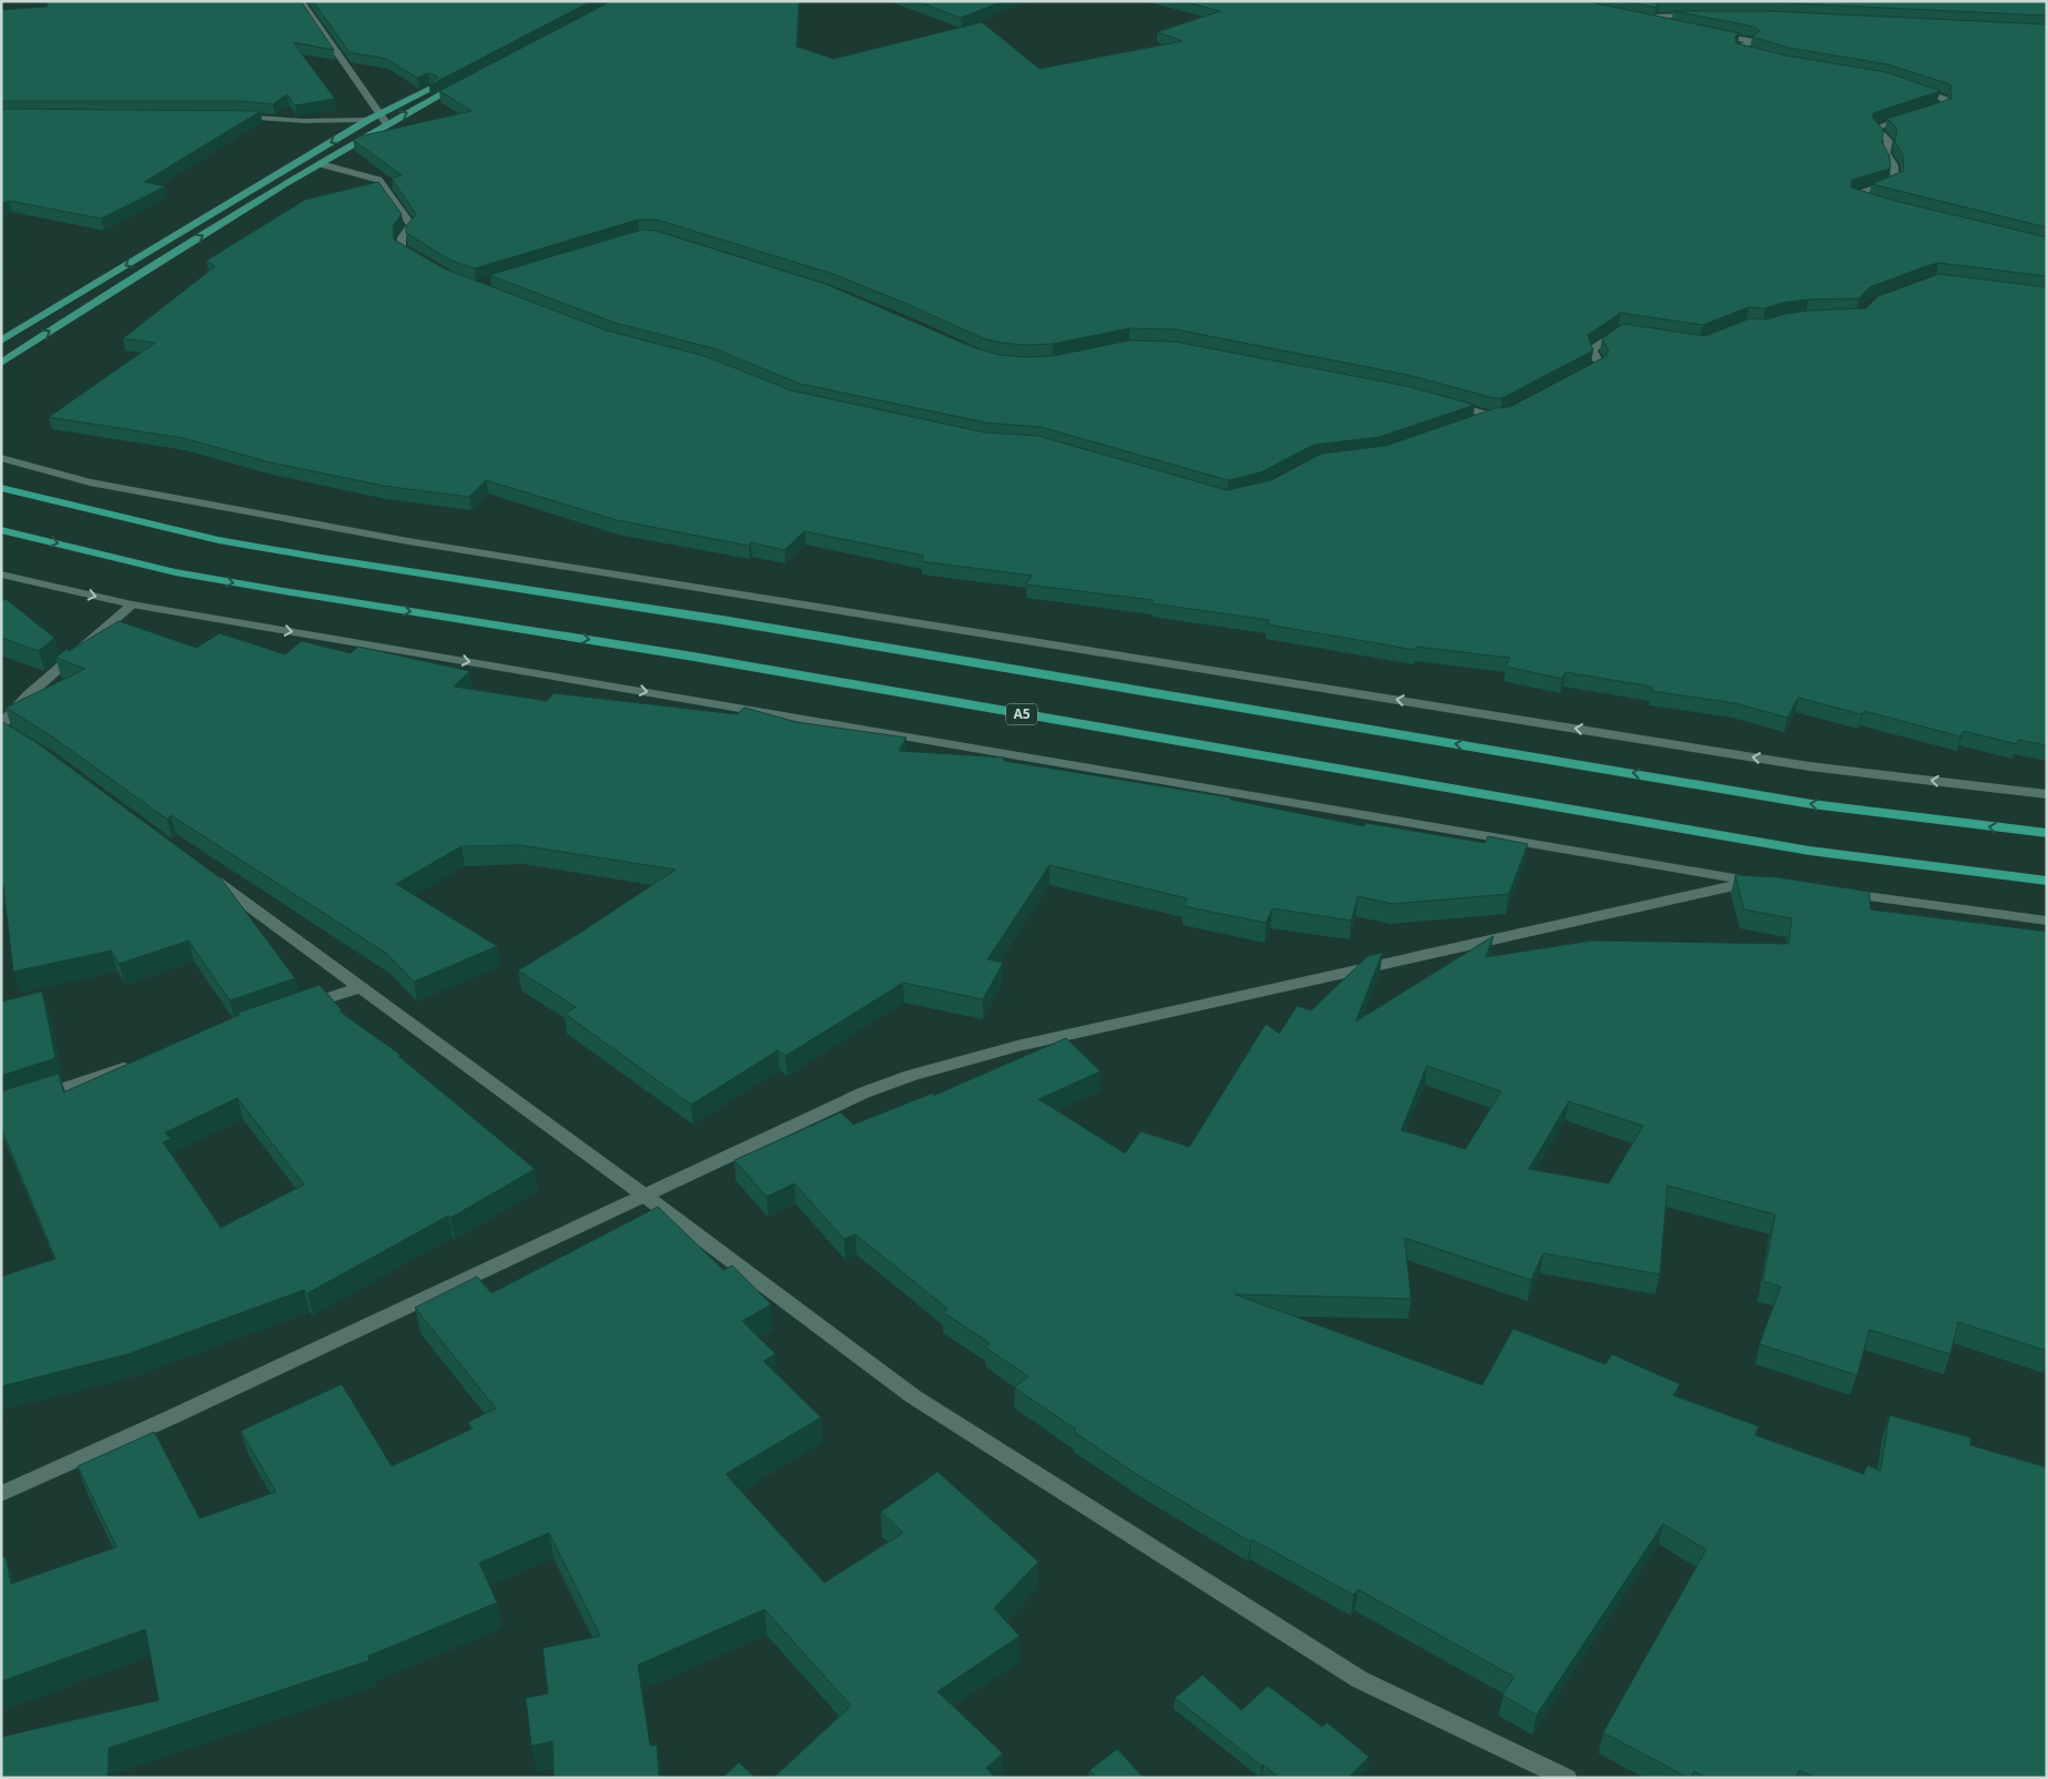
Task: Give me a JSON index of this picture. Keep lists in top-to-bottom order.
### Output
{
  "streets": {
    "highway": ["A5"]
  }
}
